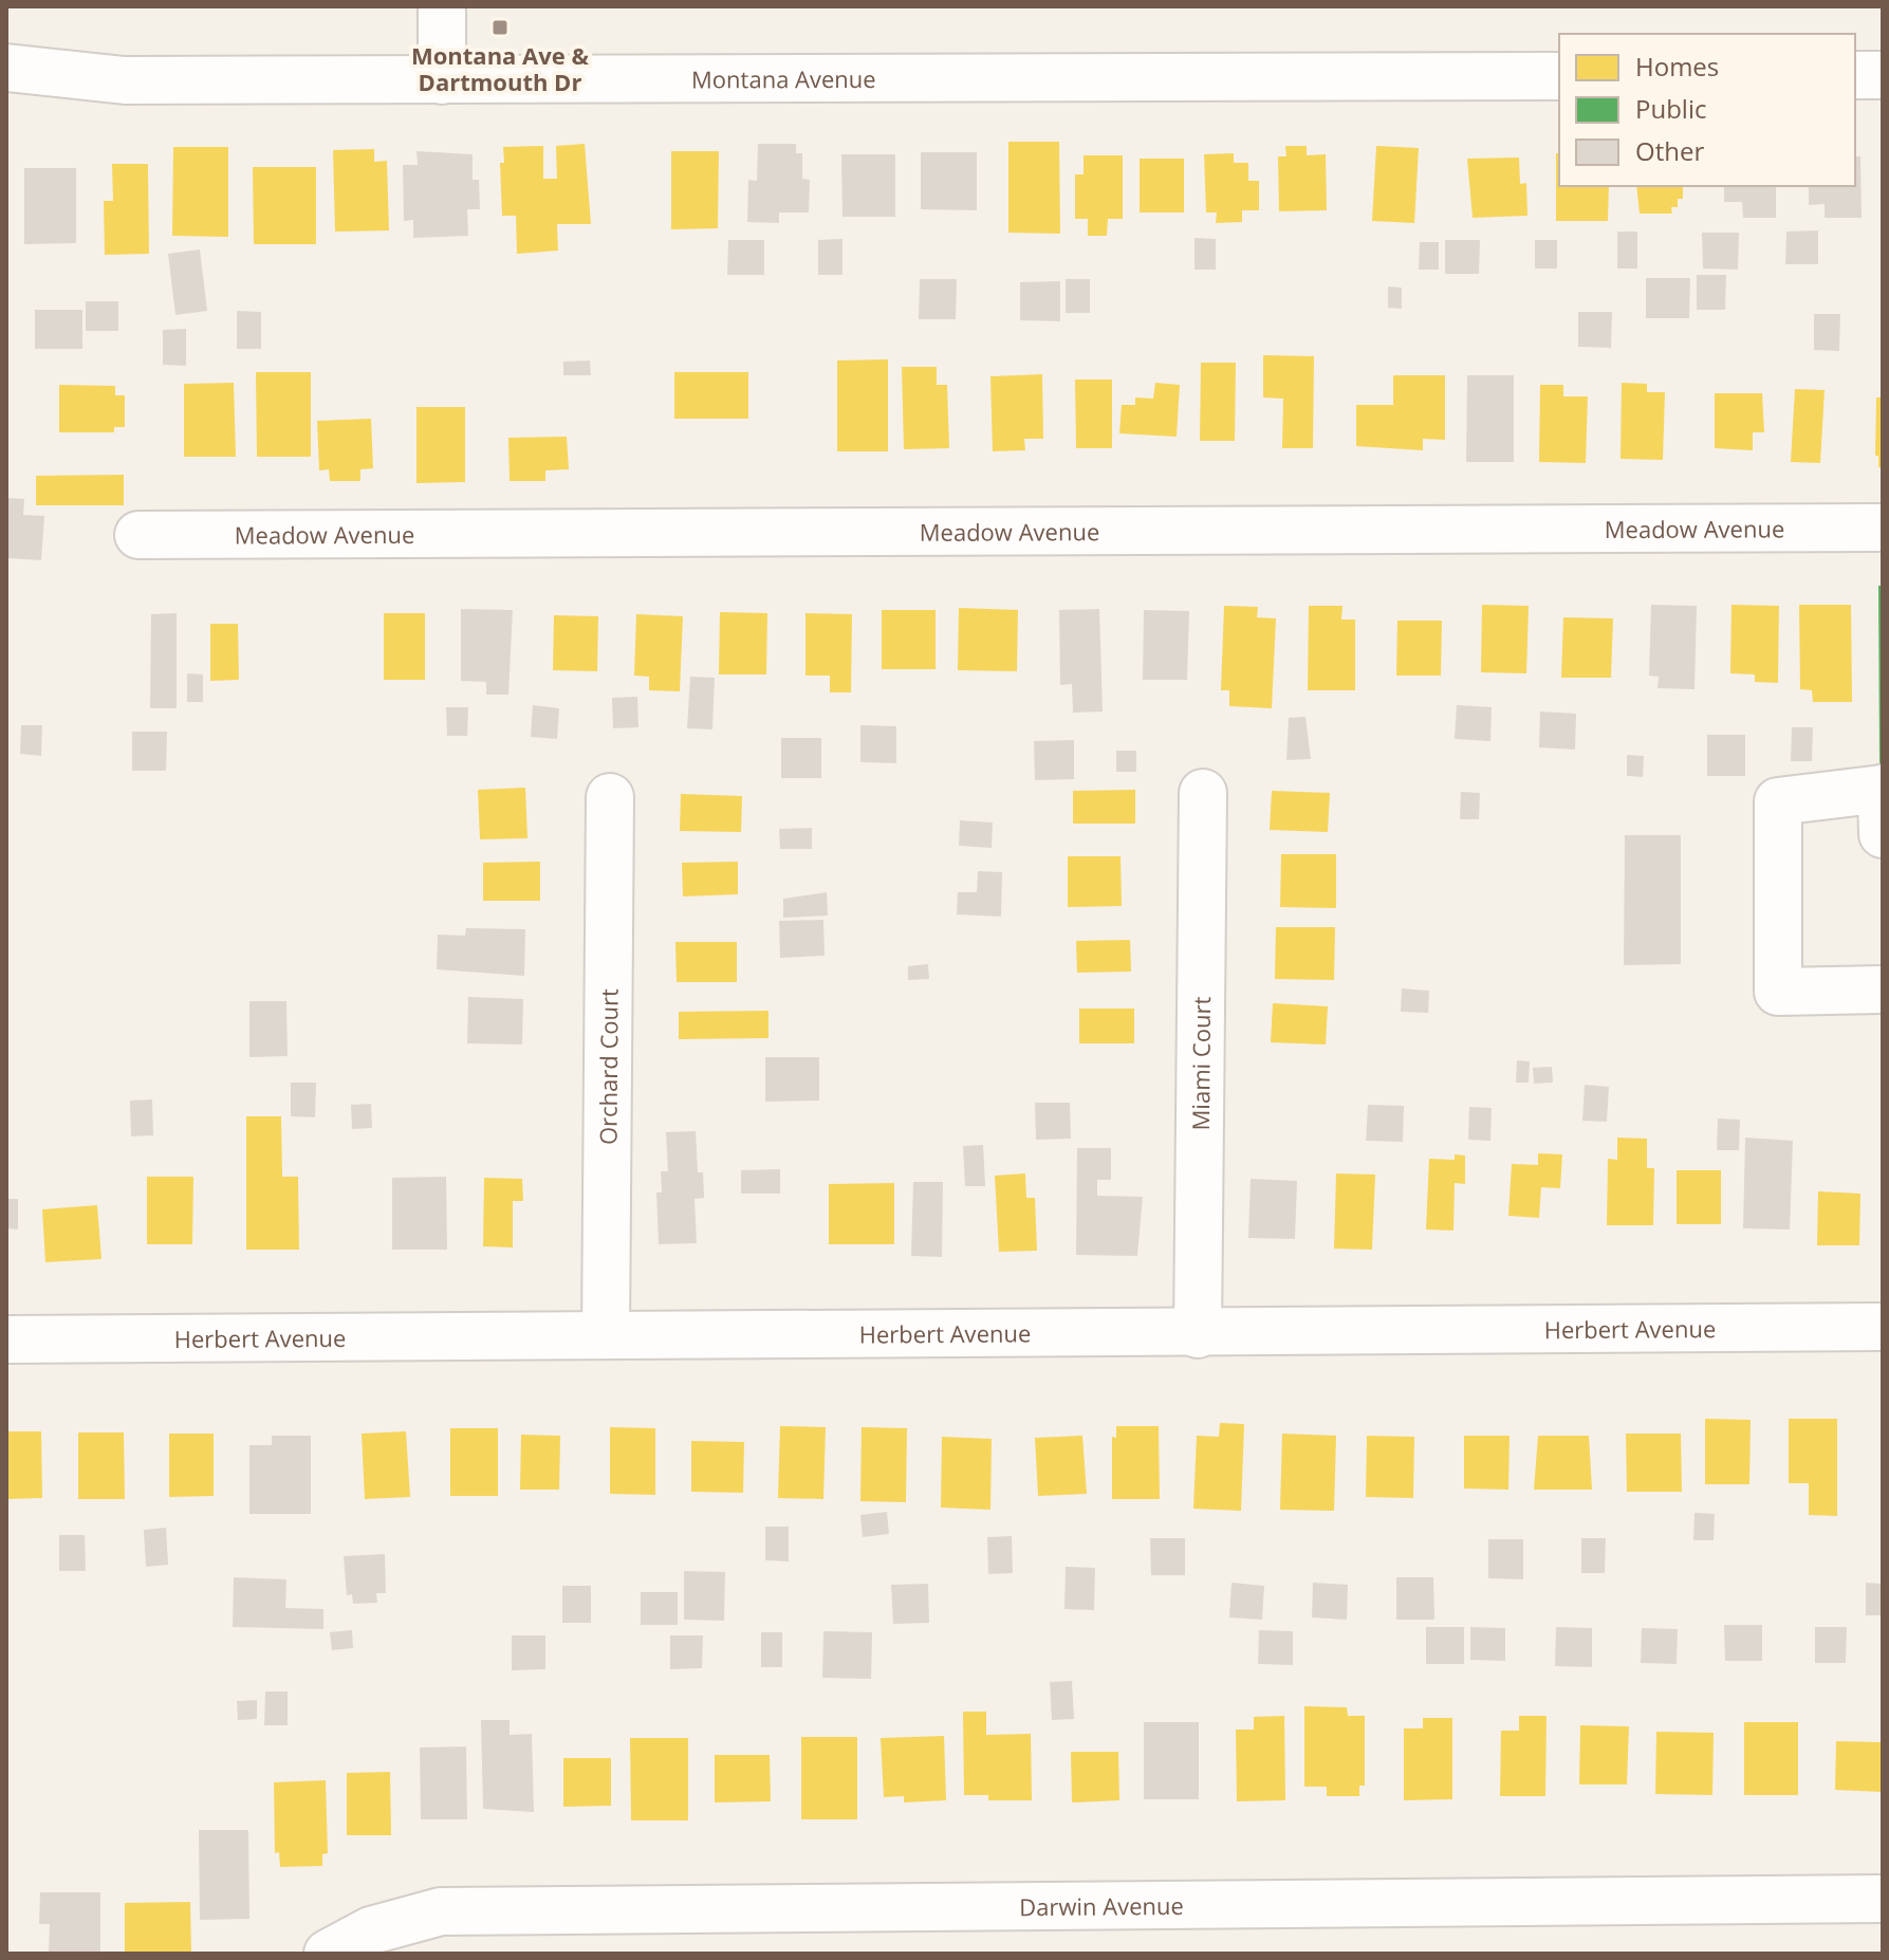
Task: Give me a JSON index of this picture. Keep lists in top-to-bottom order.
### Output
{
  "streets": {
    "street": [
      "Montana Avenue",
      "Meadow Avenue",
      "Miami Court",
      "Orchard Court",
      "Herbert Avenue",
      "Darwin Avenue"
    ]
  },
  "crossings": [
    ["Miami Court", "Herbert Avenue"],
    ["Orchard Court", "Herbert Avenue"]
  ],
  "places": {
    "transit": ["Montana Ave & Dartmouth Dr"]
  },
  "legend": ["Homes", "Public", "Other"]
}
